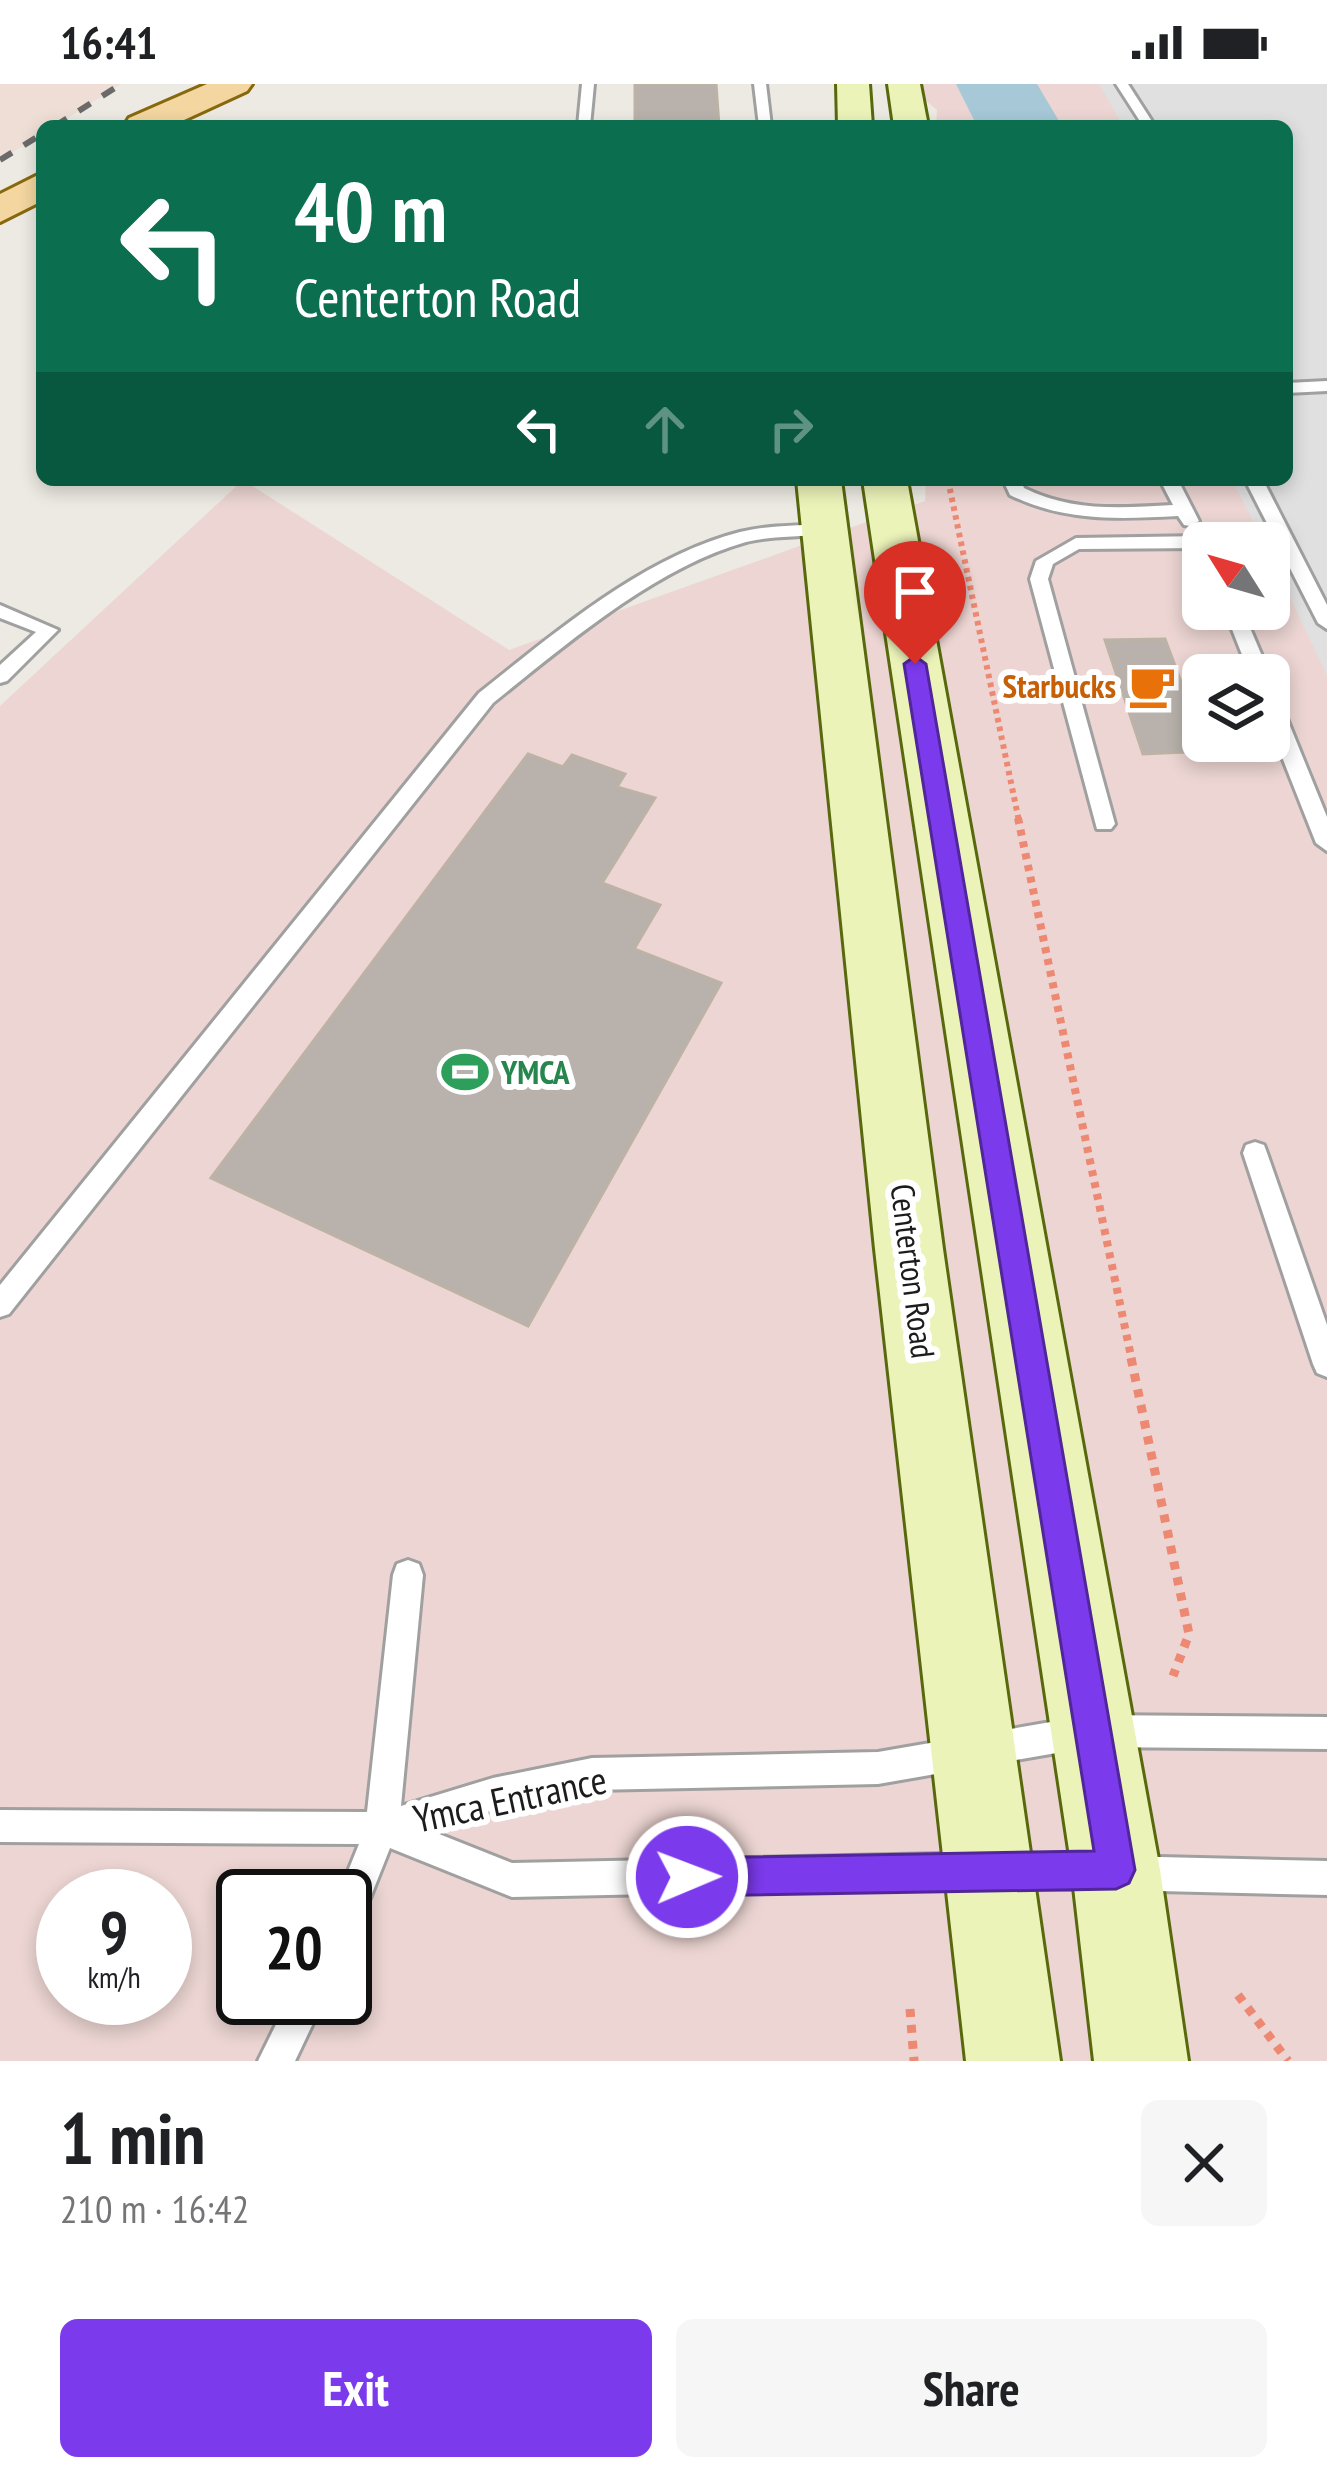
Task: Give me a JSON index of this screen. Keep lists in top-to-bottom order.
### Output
{
  "streets": {
    "main road": ["Centerton Road"],
    "lane": ["Ymca Entrance"]
  },
  "crossings": [
    ["Centerton Road", "Ymca Entrance"]
  ],
  "places": {
    "cafe": ["Starbucks"],
    "sports": ["YMCA"]
  },
  "north": "top left",
  "page": {
    "status": "16:41",
    "turn": ["40 m", "Centerton Road"],
    "speed": "9 km/h",
    "limit": "20",
    "heading": ["1 min", "210 m · 16:42"],
    "buttons": ["Exit", "Share"]
  }
}
